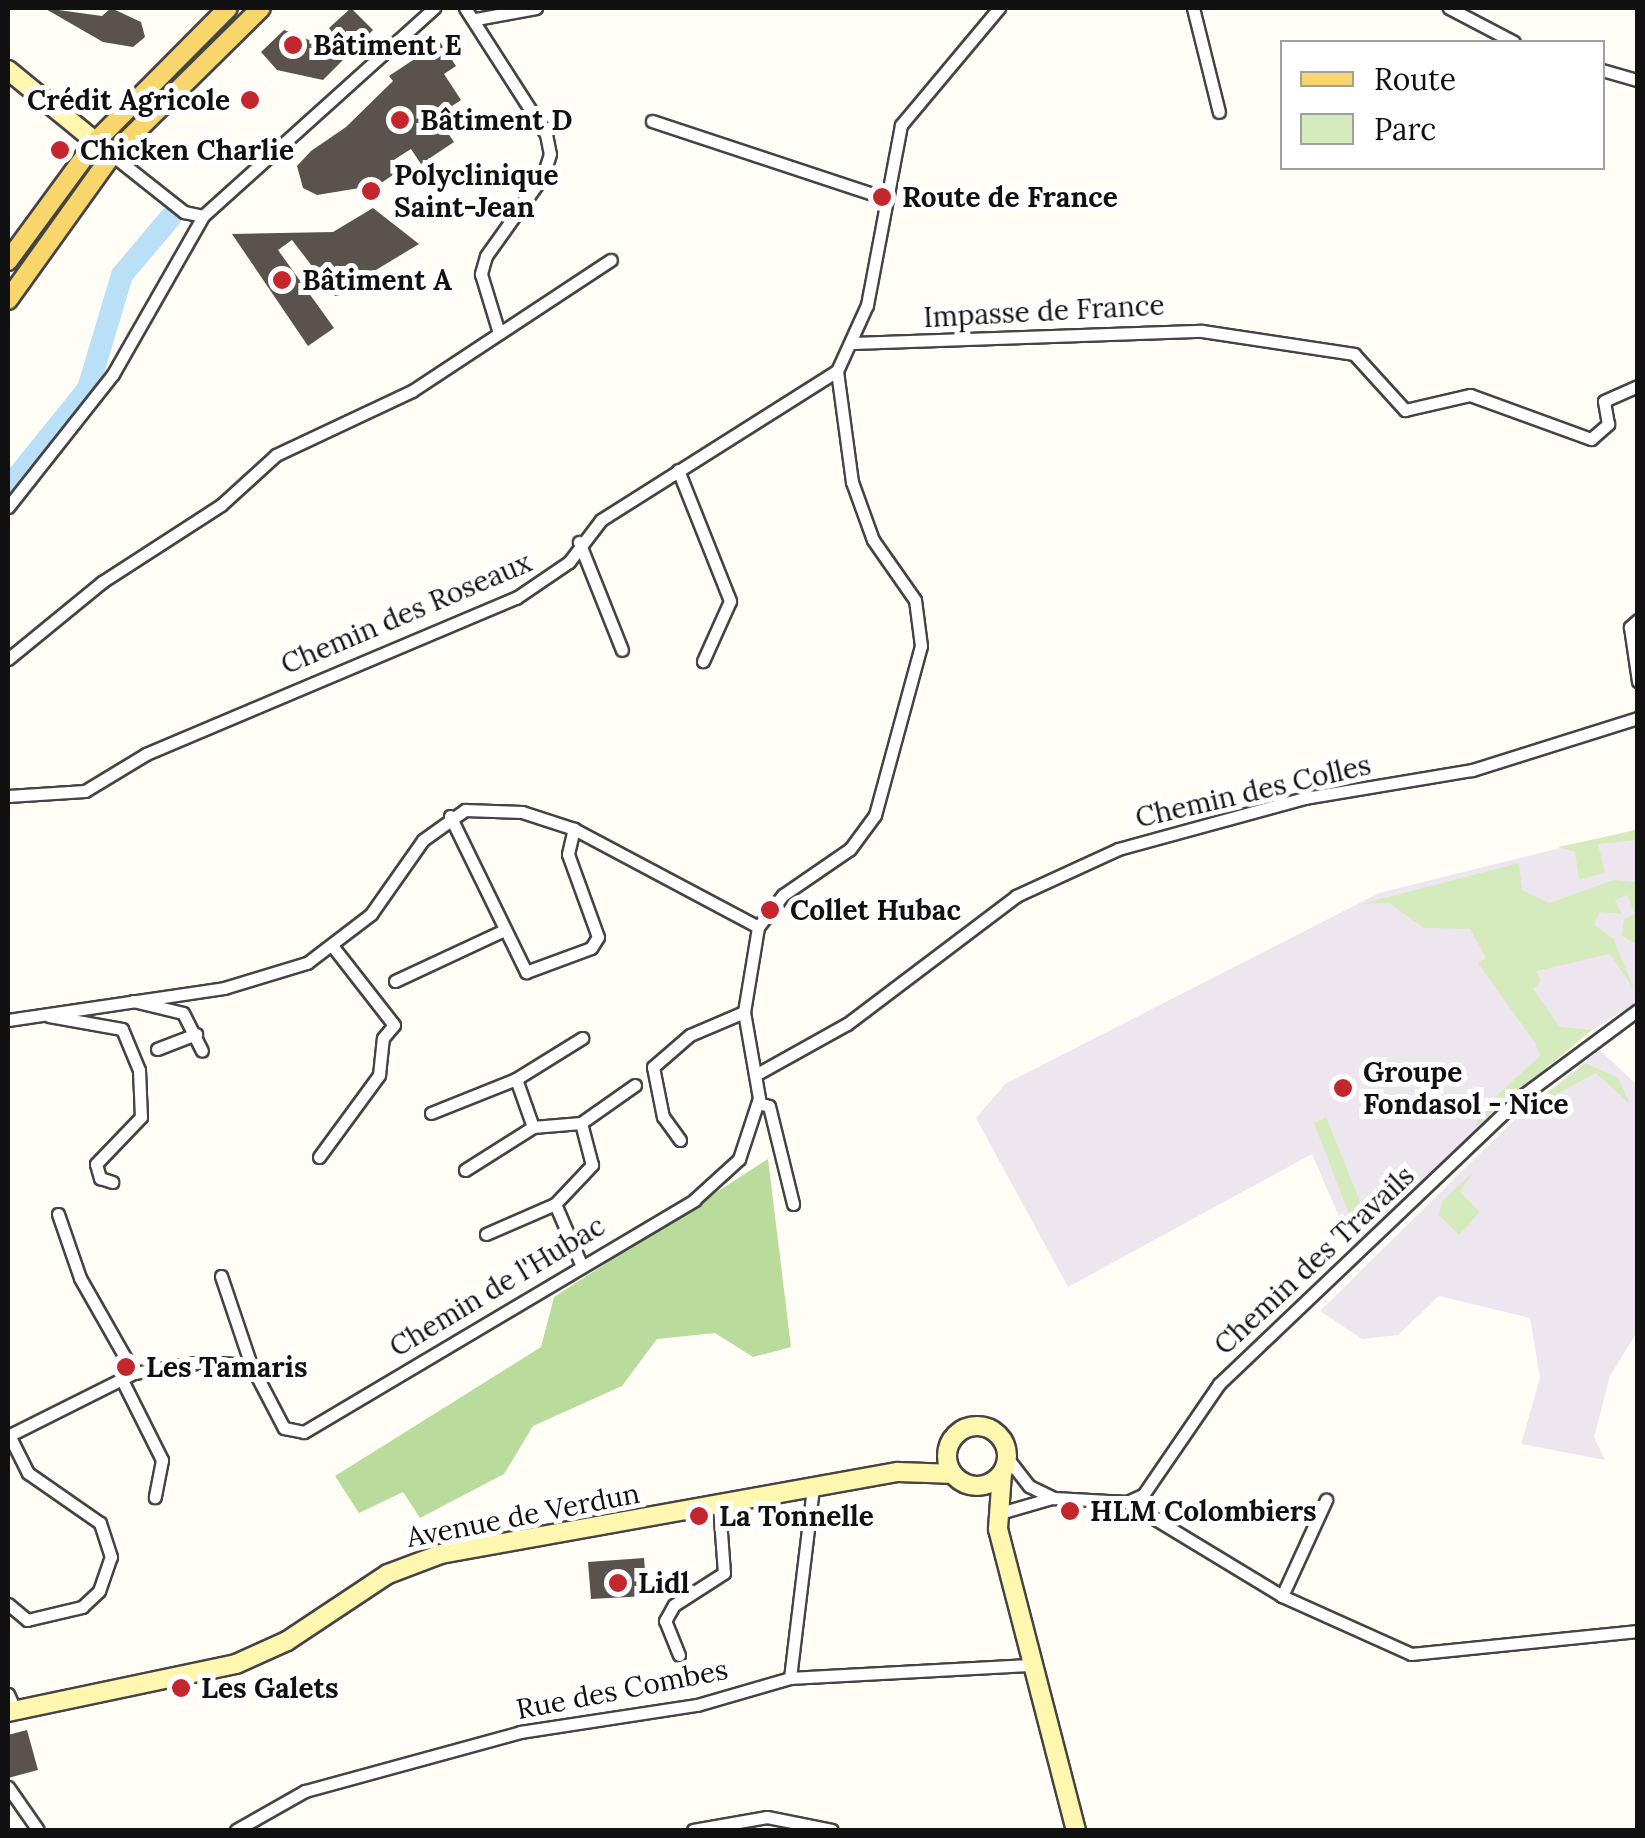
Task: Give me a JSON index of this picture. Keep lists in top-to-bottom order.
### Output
{
  "streets": {
    "main road": ["Avenue de Verdun"],
    "street": [
      "Impasse de France",
      "Chemin des Roseaux",
      "Chemin des Colles",
      "Chemin des Travails",
      "Chemin de l'Hubac",
      "Rue des Combes"
    ]
  },
  "places": [
    "Bâtiment E",
    "Crédit Agricole",
    "Bâtiment D",
    "Chicken Charlie",
    "Polyclinique Saint-Jean",
    "Route de France",
    "Bâtiment A",
    "Collet Hubac",
    "Groupe Fondasol - Nice",
    "Les Tamaris",
    "HLM Colombiers",
    "La Tonnelle",
    "Lidl",
    "Les Galets"
  ],
  "legend": ["Route", "Parc"]
}
